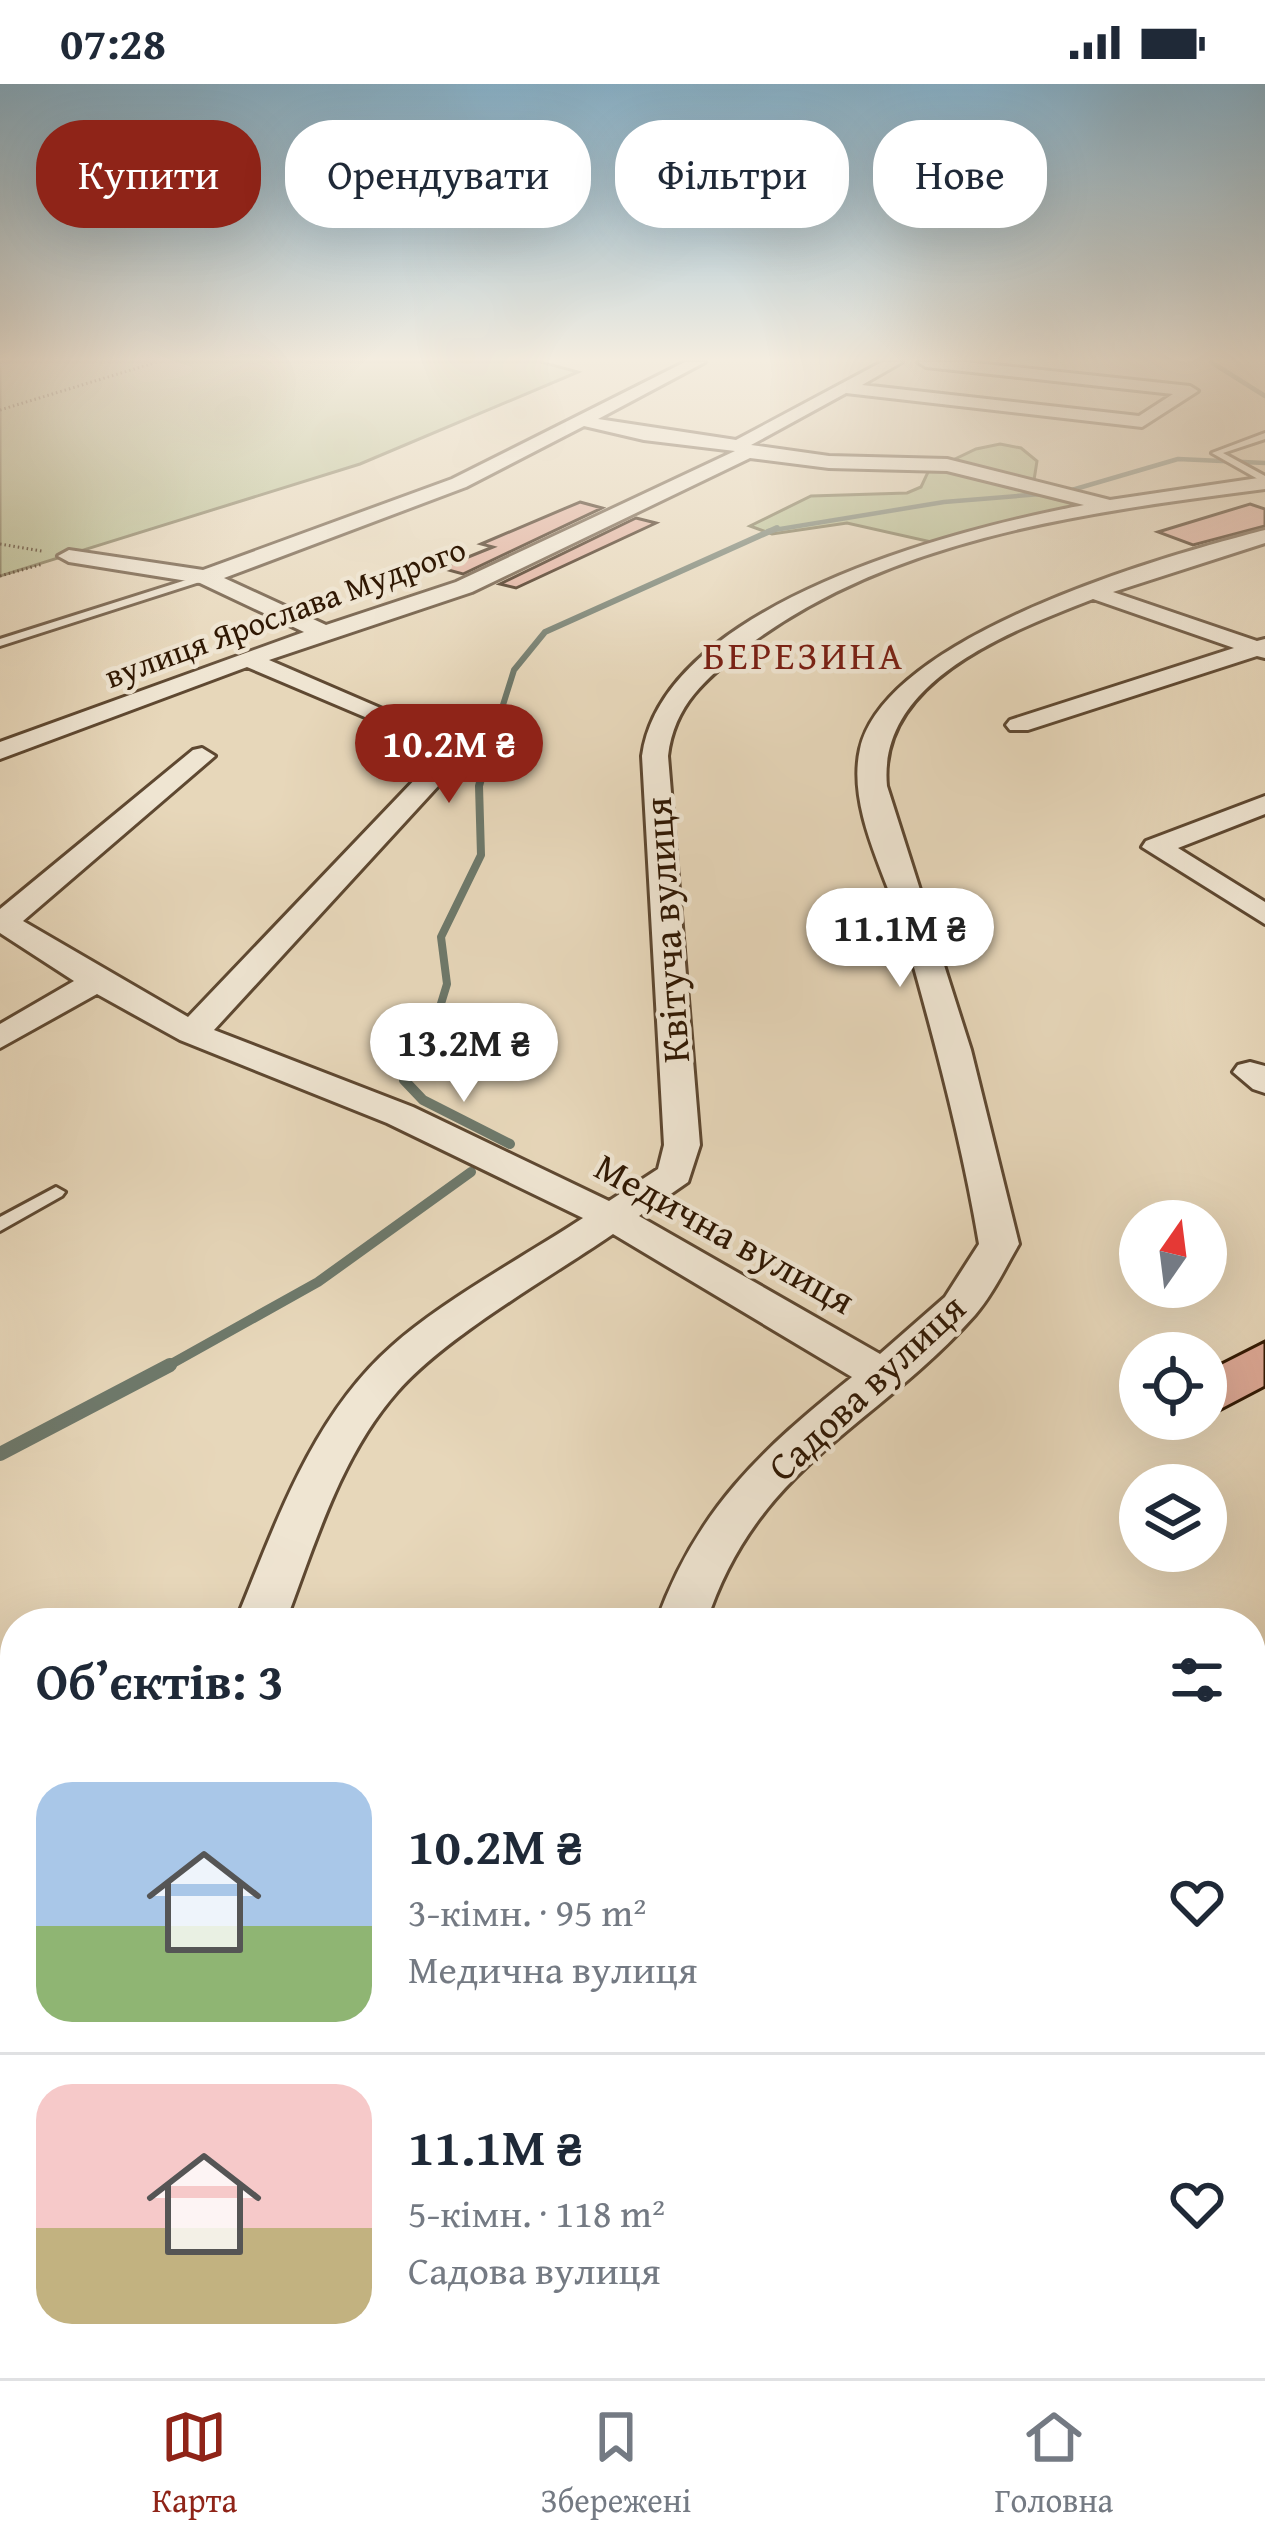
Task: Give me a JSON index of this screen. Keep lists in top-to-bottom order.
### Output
{
  "streets": {
    "street": [
      "вулиця Ярослава Мудрого",
      "Квітуча вулиця",
      "Медична вулиця",
      "Садова вулиця"
    ]
  },
  "crossings": [
    ["Квітуча вулиця", "Медична вулиця"],
    ["Медична вулиця", "Садова вулиця"]
  ],
  "districts": ["БЕРЕЗИНА"],
  "north": "top",
  "page": {
    "status": "07:28",
    "chip": [
      "Купити",
      "Орендувати",
      "Фільтри",
      "Нове"
    ],
    "price": ["10.2M ₴", "11.1M ₴", "13.2M ₴"],
    "heading": "Об’єктів: 3",
    "list": [
      {
        "name": "10.2M ₴",
        "note": "3-кімн. · 95 m² · Медична вулиця"
      },
      {
        "name": "11.1M ₴",
        "note": "5-кімн. · 118 m² · Садова вулиця"
      }
    ],
    "tabs": ["Карта", "Збережені", "Головна"]
  }
}
